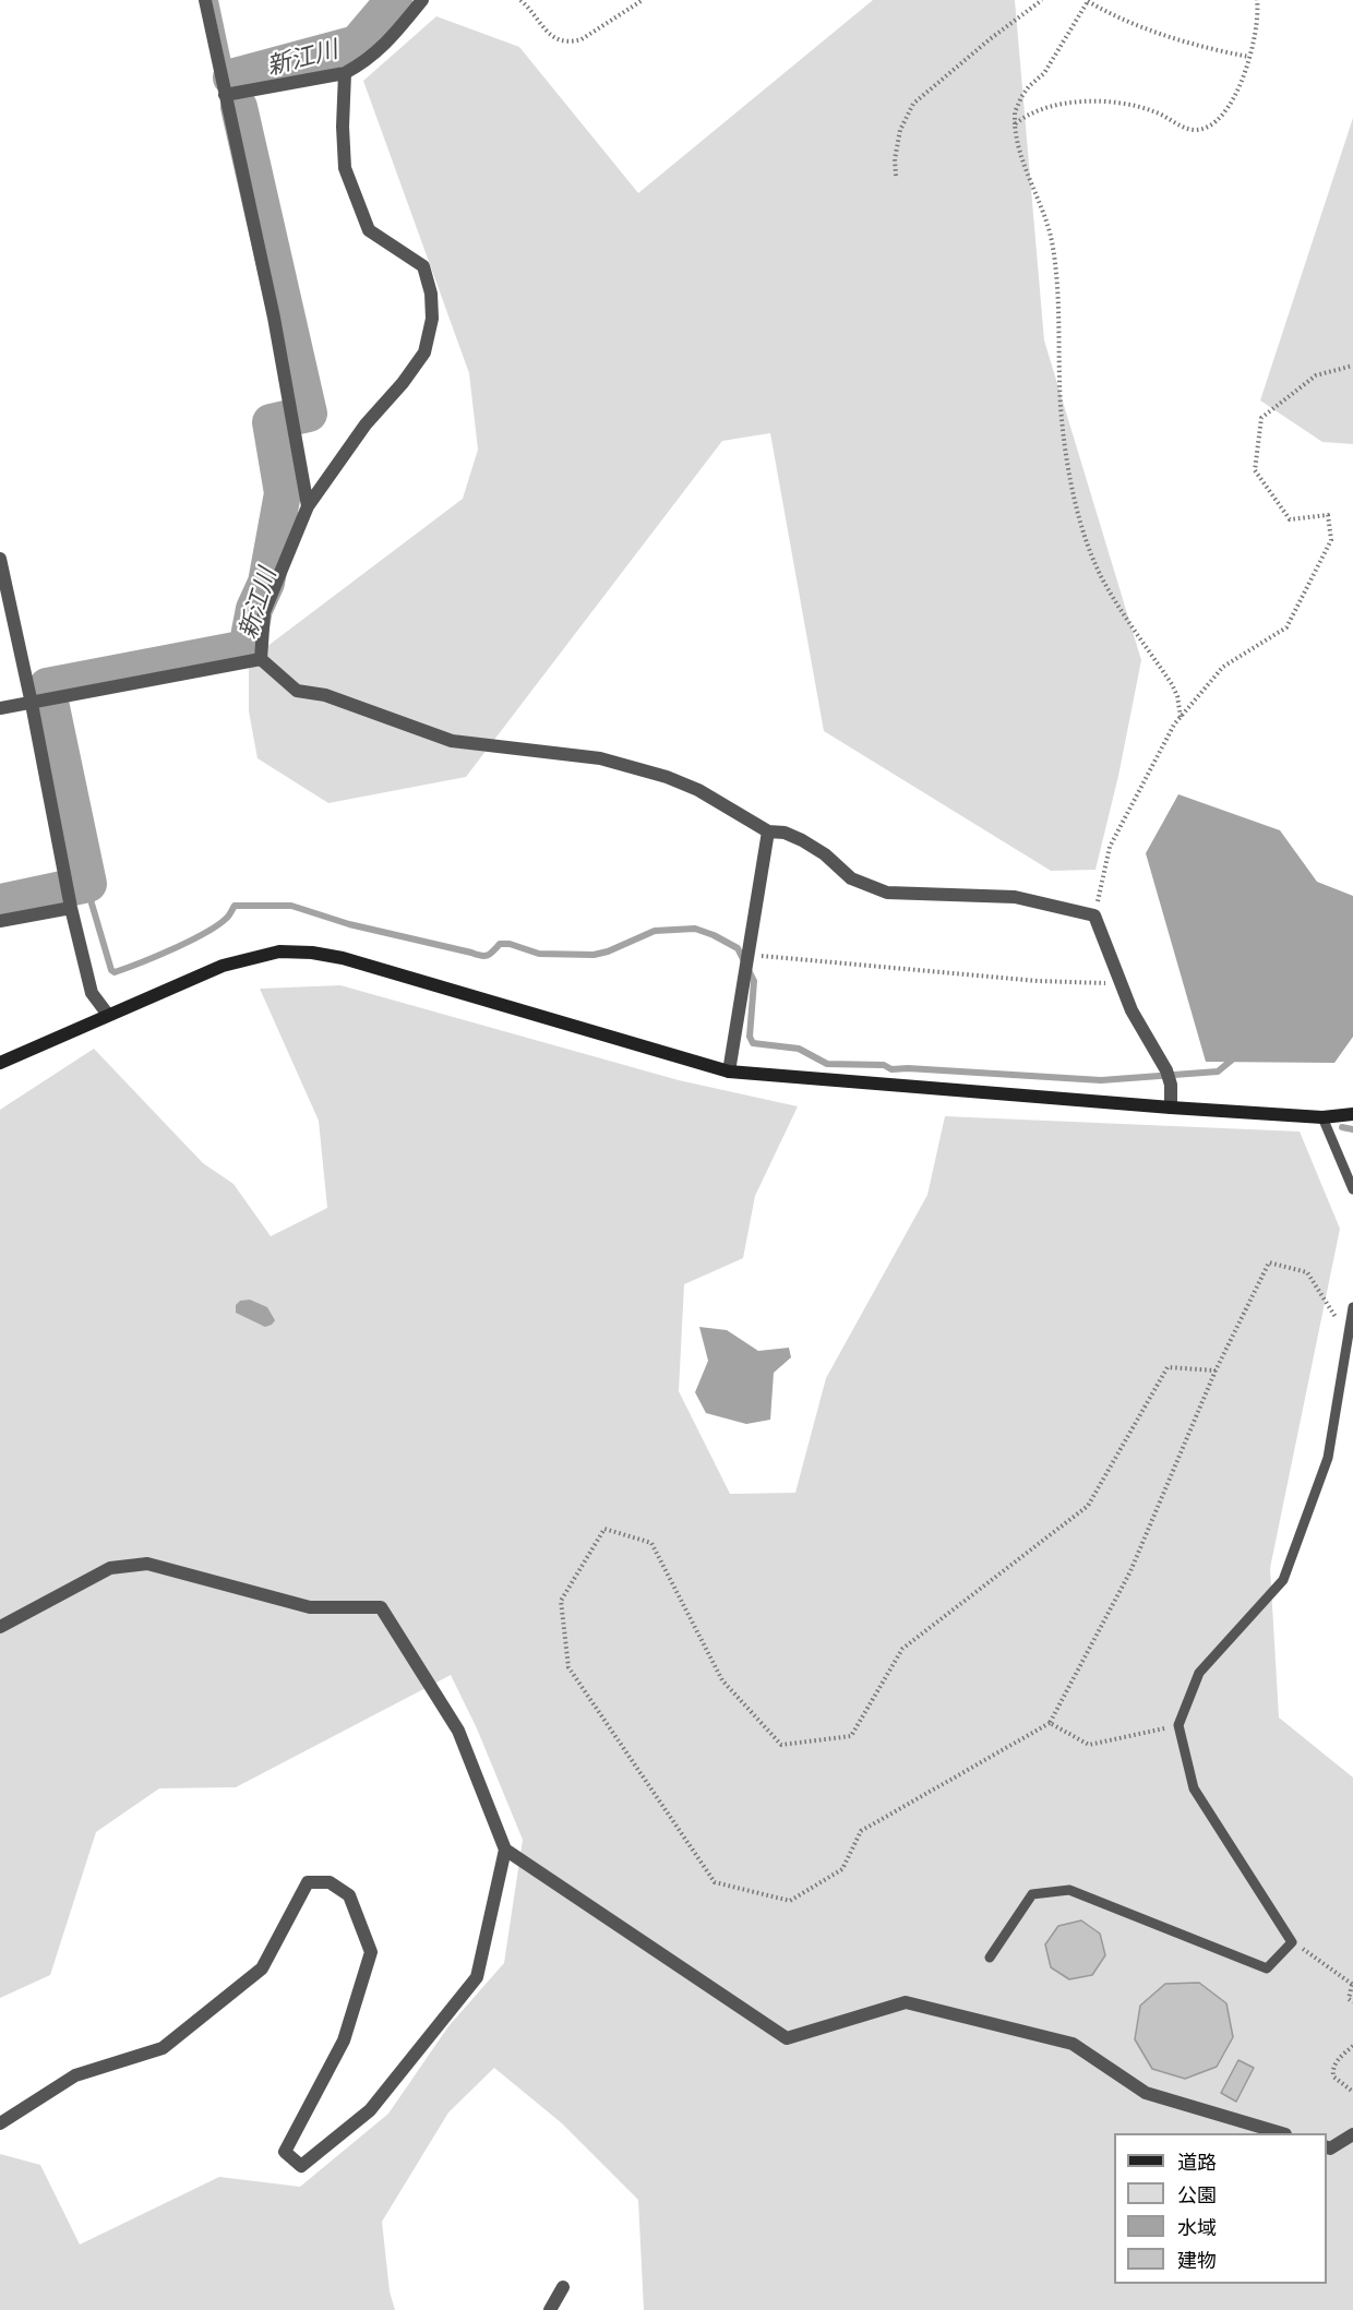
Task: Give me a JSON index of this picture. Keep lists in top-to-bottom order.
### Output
{
  "water": ["新江川"],
  "legend": [
    "道路",
    "公園",
    "水域",
    "建物"
  ]
}
